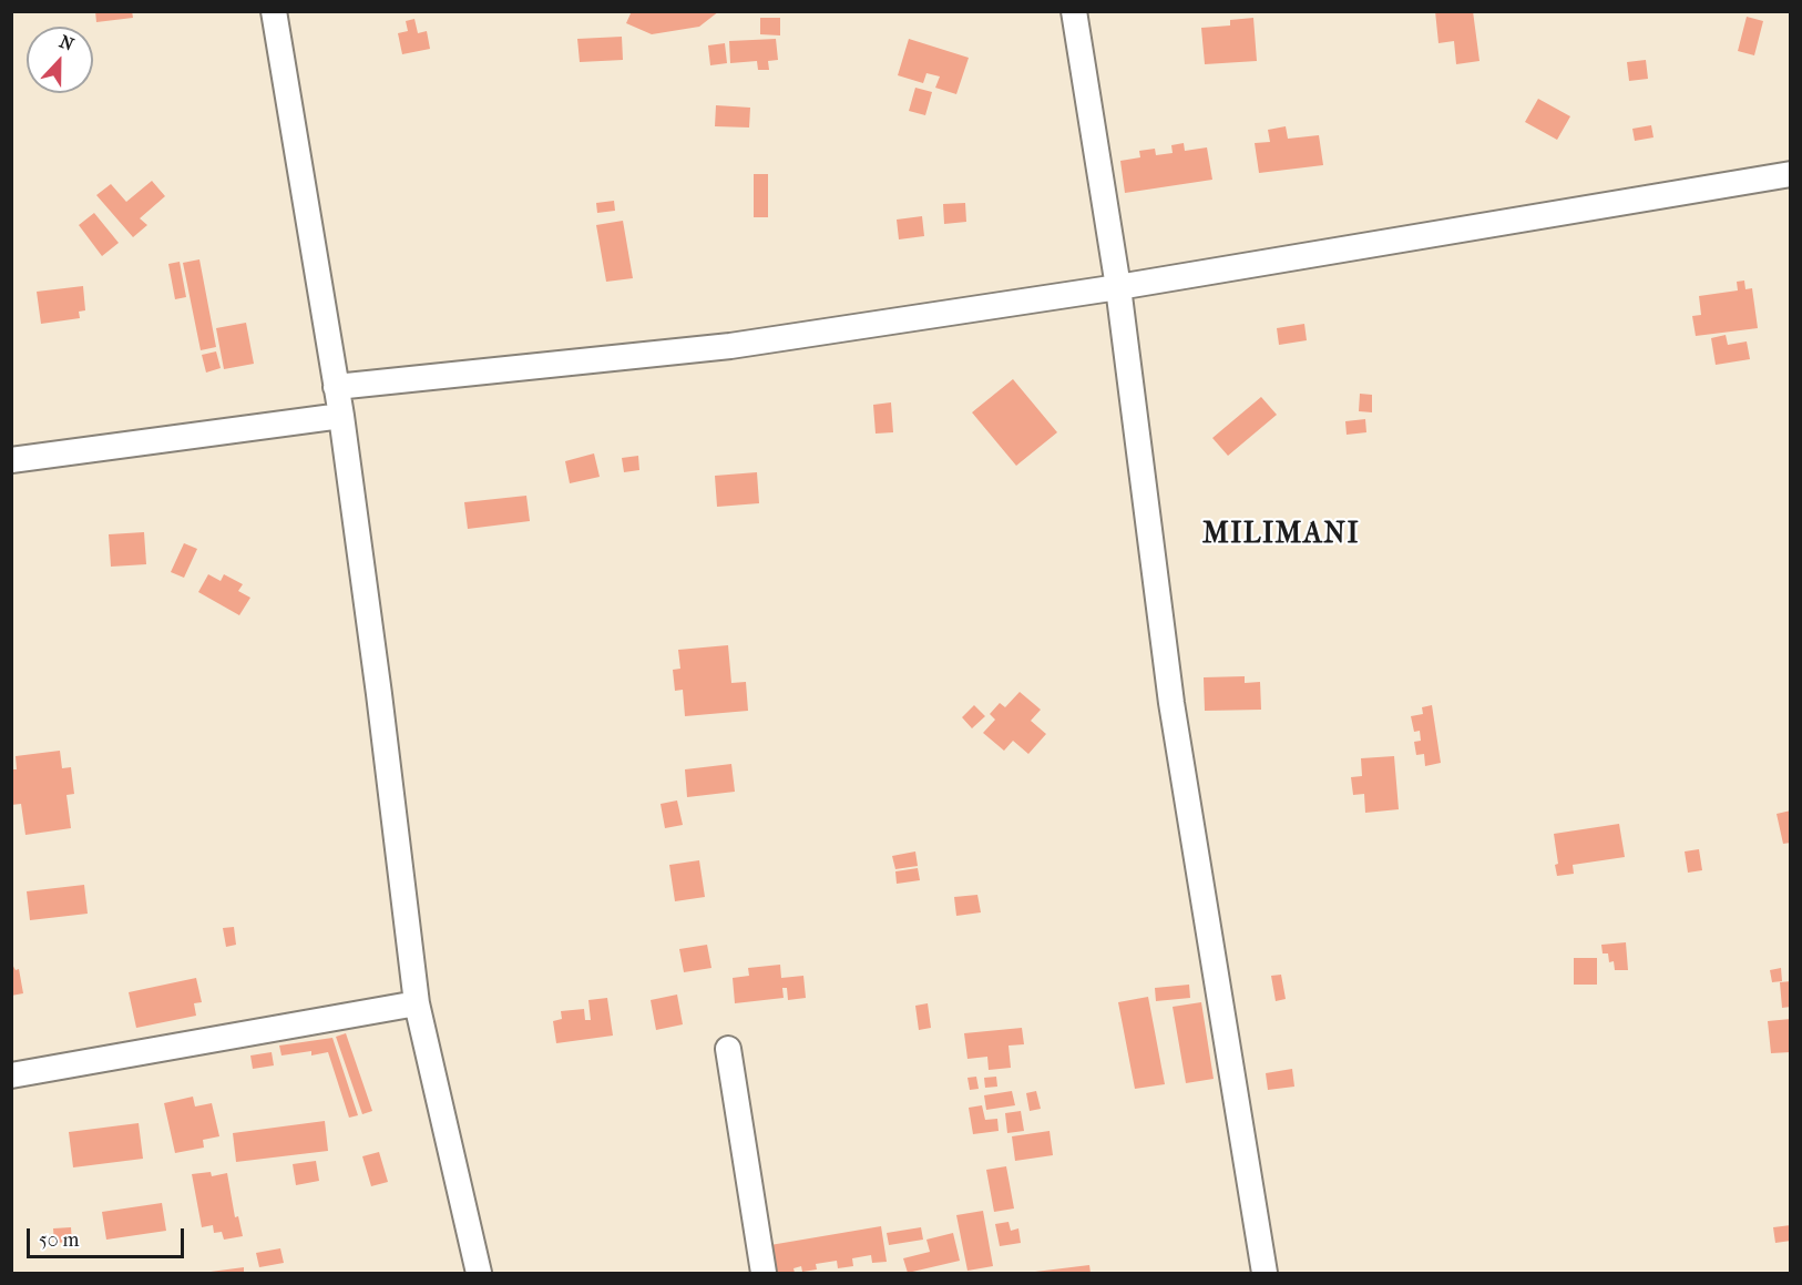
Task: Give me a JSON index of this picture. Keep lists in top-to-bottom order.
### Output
{
  "districts": ["MILIMANI"],
  "scale_bar": "50 m",
  "north": "top"
}
